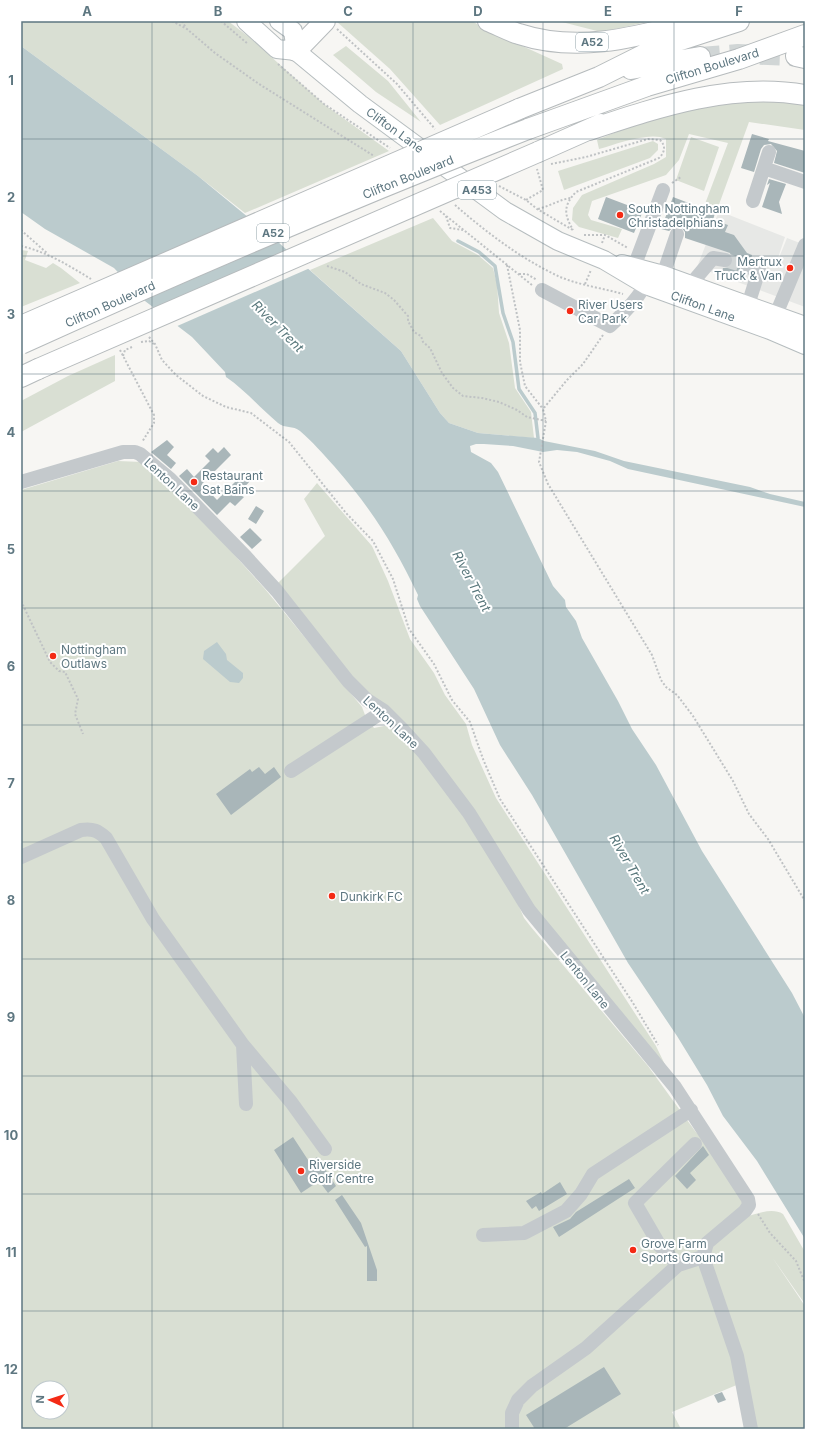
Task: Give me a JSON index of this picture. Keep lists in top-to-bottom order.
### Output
{
  "streets": {
    "highway": ["A52", "Clifton Boulevard"],
    "main road": ["Clifton Lane", "A453"],
    "street": ["Lenton Lane"]
  },
  "crossings": [
    ["A52", "Clifton Boulevard"]
  ],
  "water": ["River Trent"],
  "places": [
    "South Nottingham Christadelphians",
    "Mertrux Truck & Van",
    "River Users Car Park",
    "Restaurant Sat Bains",
    "Nottingham Outlaws",
    "Dunkirk FC",
    "Riverside Golf Centre",
    "Grove Farm Sports Ground"
  ],
  "north": "left",
  "grid": {
    "columns": [
      "A",
      "B",
      "C",
      "D",
      "E",
      "F"
    ],
    "rows": [
      "1",
      "2",
      "3",
      "4",
      "5",
      "6",
      "7",
      "8",
      "9",
      "10",
      "11",
      "12"
    ]
  }
}
